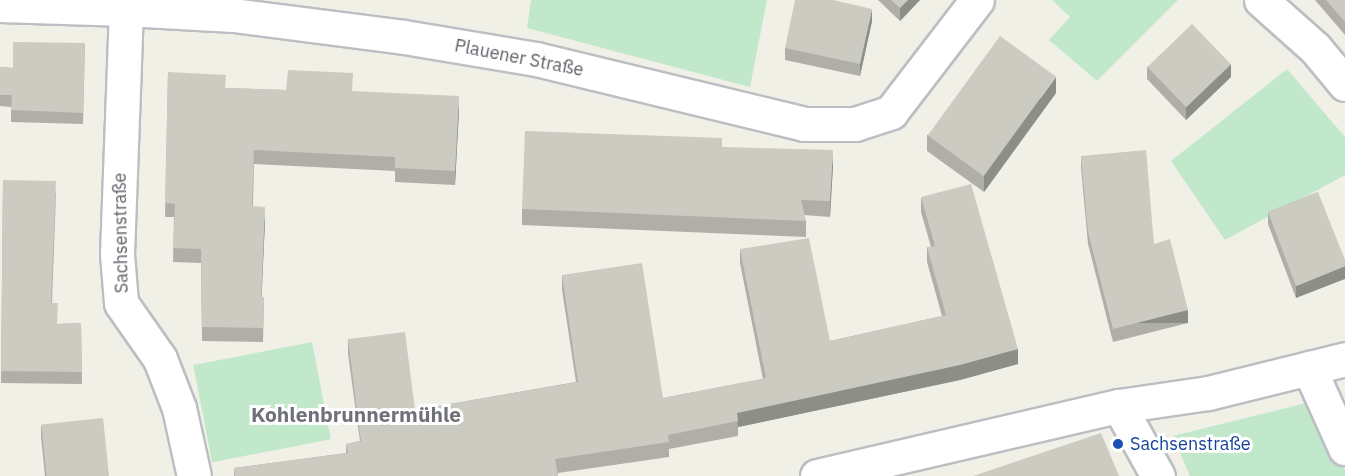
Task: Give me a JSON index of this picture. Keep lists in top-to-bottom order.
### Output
{
  "streets": {
    "street": ["Plauener Straße", "Sachsenstraße"]
  },
  "crossings": [
    ["Plauener Straße", "Sachsenstraße"]
  ],
  "districts": ["Kohlenbrunnermühle"],
  "places": ["Sachsenstraße"]
}
